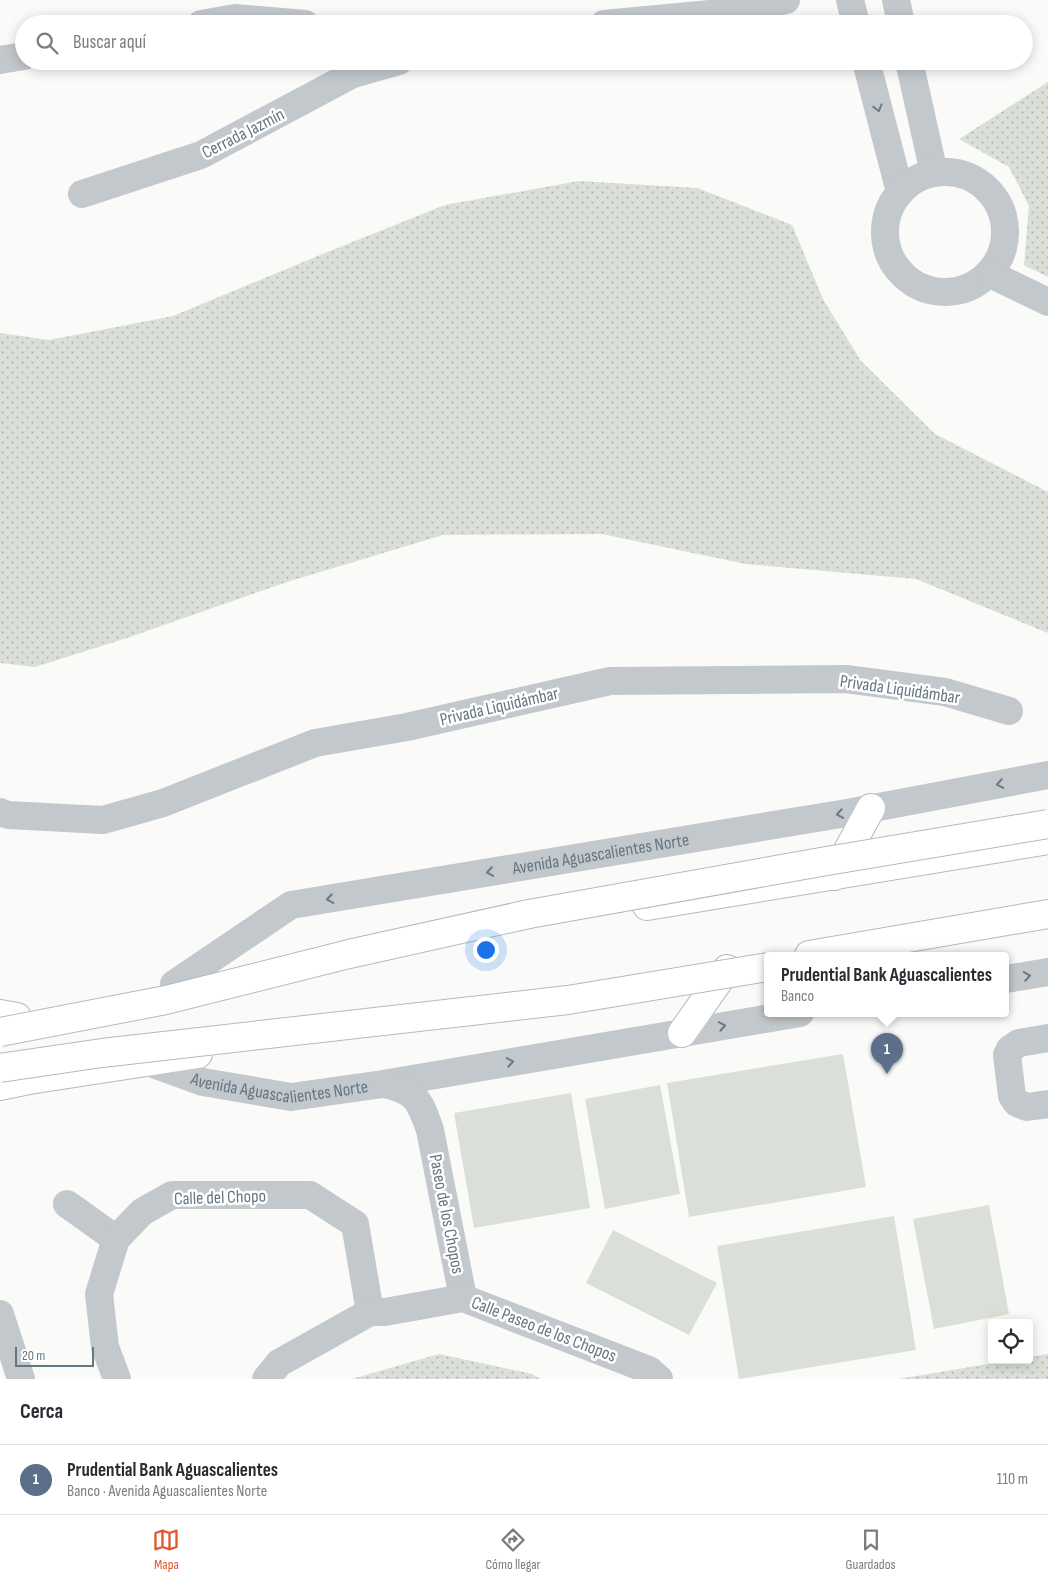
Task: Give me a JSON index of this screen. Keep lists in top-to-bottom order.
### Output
{
  "streets": {
    "main road": ["Avenida Aguascalientes Norte"],
    "street": [
      "Cerrada Jazmín",
      "Privada Liquidámbar",
      "Calle del Chopo",
      "Paseo de los Chopos",
      "Calle Paseo de los Chopos"
    ]
  },
  "crossings": [
    ["Avenida Aguascalientes Norte", "Paseo de los Chopos"],
    ["Calle del Chopo", "Calle Paseo de los Chopos"],
    ["Paseo de los Chopos", "Calle Paseo de los Chopos"]
  ],
  "scale_bar": "20 m",
  "page": {
    "search": "Buscar aquí",
    "popup": ["Prudential Bank Aguascalientes", "Banco"],
    "pins": "1",
    "scale": "20 m",
    "heading": "Cerca",
    "list": [
      {
        "mark": "1",
        "name": "Prudential Bank Aguascalientes",
        "note": "Banco · Avenida Aguascalientes Norte",
        "value": "110 m"
      }
    ],
    "nav": ["Mapa", "Cómo llegar", "Guardados"]
  }
}
